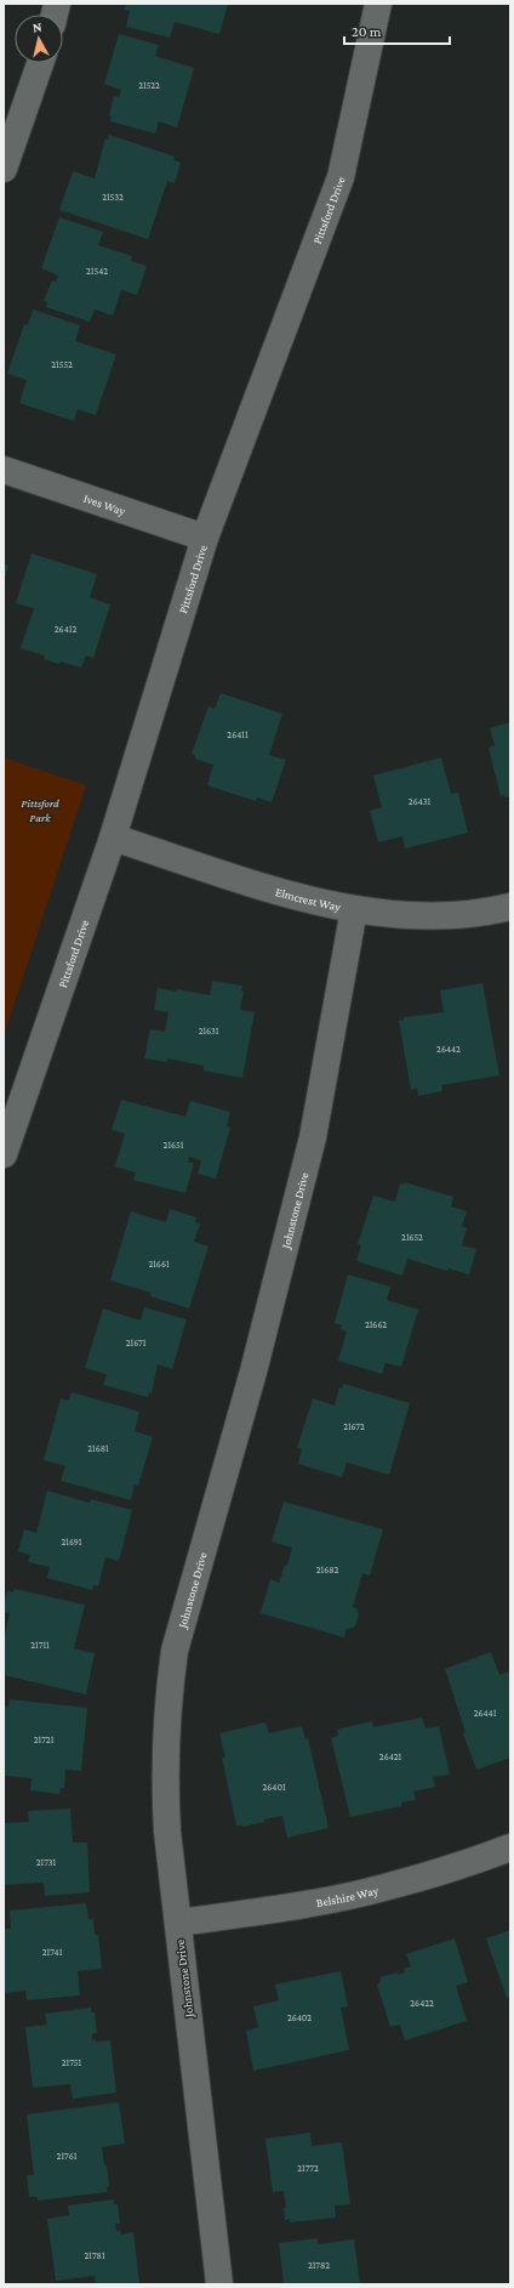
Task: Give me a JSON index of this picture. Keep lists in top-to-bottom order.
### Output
{
  "streets": {
    "street": [
      "Pittsford Drive",
      "Ives Way",
      "Elmcrest Way",
      "Johnstone Drive",
      "Belshire Way"
    ]
  },
  "crossings": [
    ["Pittsford Drive", "Ives Way"],
    ["Pittsford Drive", "Elmcrest Way"],
    ["Elmcrest Way", "Johnstone Drive"],
    ["Johnstone Drive", "Belshire Way"]
  ],
  "parks": ["Pittsford Park"],
  "house_numbers": [
    "21522",
    "21532",
    "21542",
    "21552",
    "26412",
    "26411",
    "26431",
    "21631",
    "26442",
    "21651",
    "21652",
    "21661",
    "21662",
    "21671",
    "21672",
    "21681",
    "21691",
    "21682",
    "21711",
    "26441",
    "21721",
    "26421",
    "26401",
    "21731",
    "21741",
    "26422",
    "26402",
    "21751",
    "21761",
    "21772",
    "21781",
    "21782"
  ],
  "scale_bar": "20 m",
  "north": "top"
}
